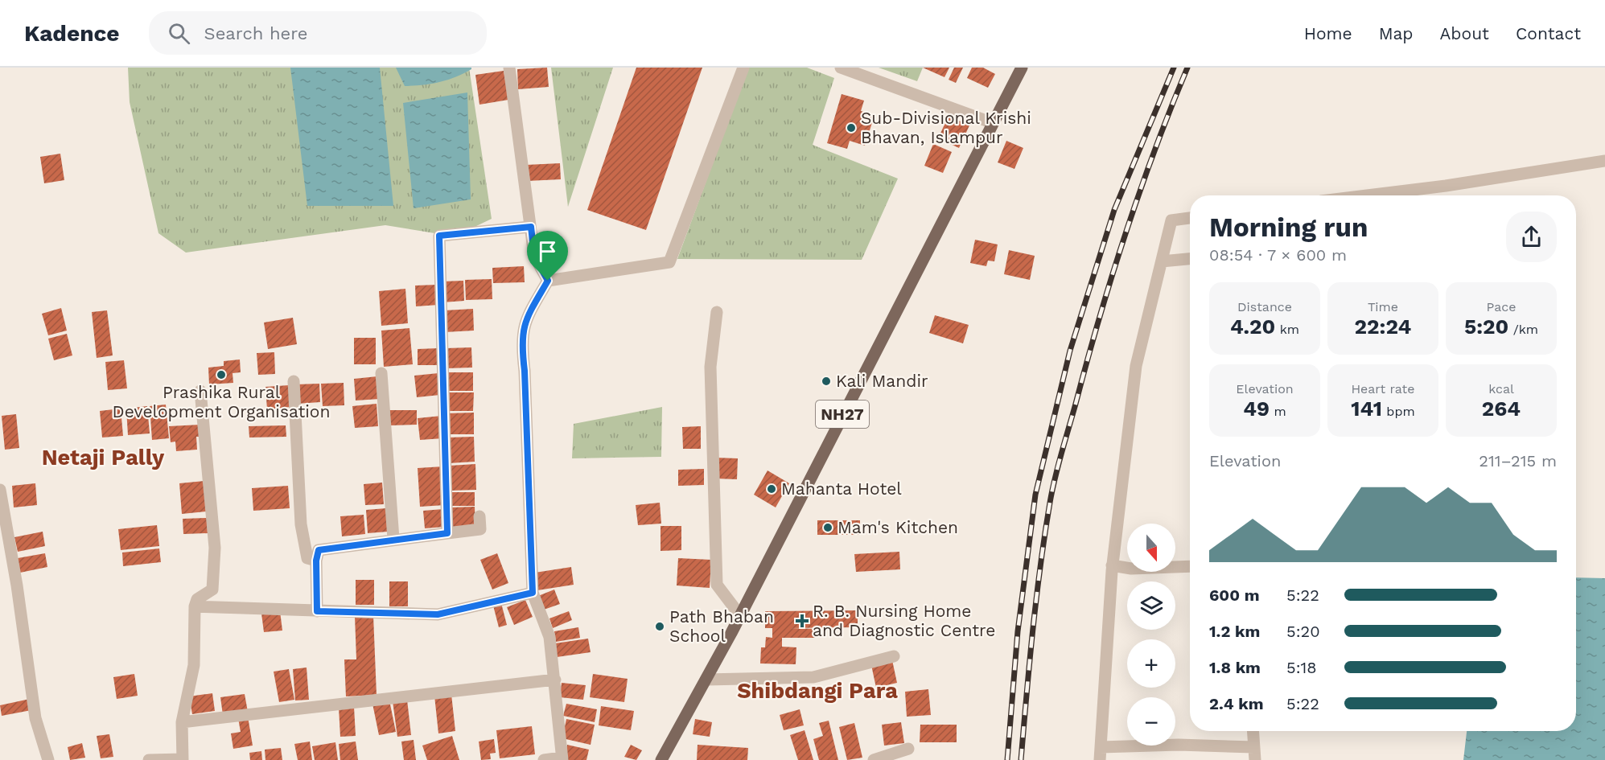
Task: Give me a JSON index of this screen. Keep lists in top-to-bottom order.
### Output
{
  "streets": {
    "main road": ["NH27"]
  },
  "districts": ["Netaji Pally", "Shibdangi Para"],
  "places": {
    "other": [
      "Sub-Divisional Krishi Bhavan, Islampur",
      "Prashika Rural Development Organisation",
      "Kali Mandir",
      "Mahanta Hotel",
      "Mam's Kitchen",
      "Path Bhaban School"
    ],
    "health": ["R. B. Nursing Home and Diagnostic Centre"]
  },
  "north": "bottom",
  "page": {
    "header": "Kadence",
    "search": "Search here",
    "nav": [
      "Home",
      "Map",
      "About",
      "Contact"
    ],
    "heading": ["Morning run", "08:54 · 7 × 600 m"],
    "stats": [
      ["Distance", "4.20 km"],
      ["Time", "22:24"],
      ["Pace", "5:20 /km"],
      ["Elevation", "49 m"],
      ["Heart rate", "141 bpm"],
      ["kcal", "264"]
    ],
    "chart": ["Elevation", "211–215 m"],
    "map_buttons": ["+", "−"],
    "list": [
      {
        "name": "600 m",
        "note": "5:22"
      },
      {
        "name": "1.2 km",
        "note": "5:20"
      },
      {
        "name": "1.8 km",
        "note": "5:18"
      },
      {
        "name": "2.4 km",
        "note": "5:22"
      }
    ]
  }
}
